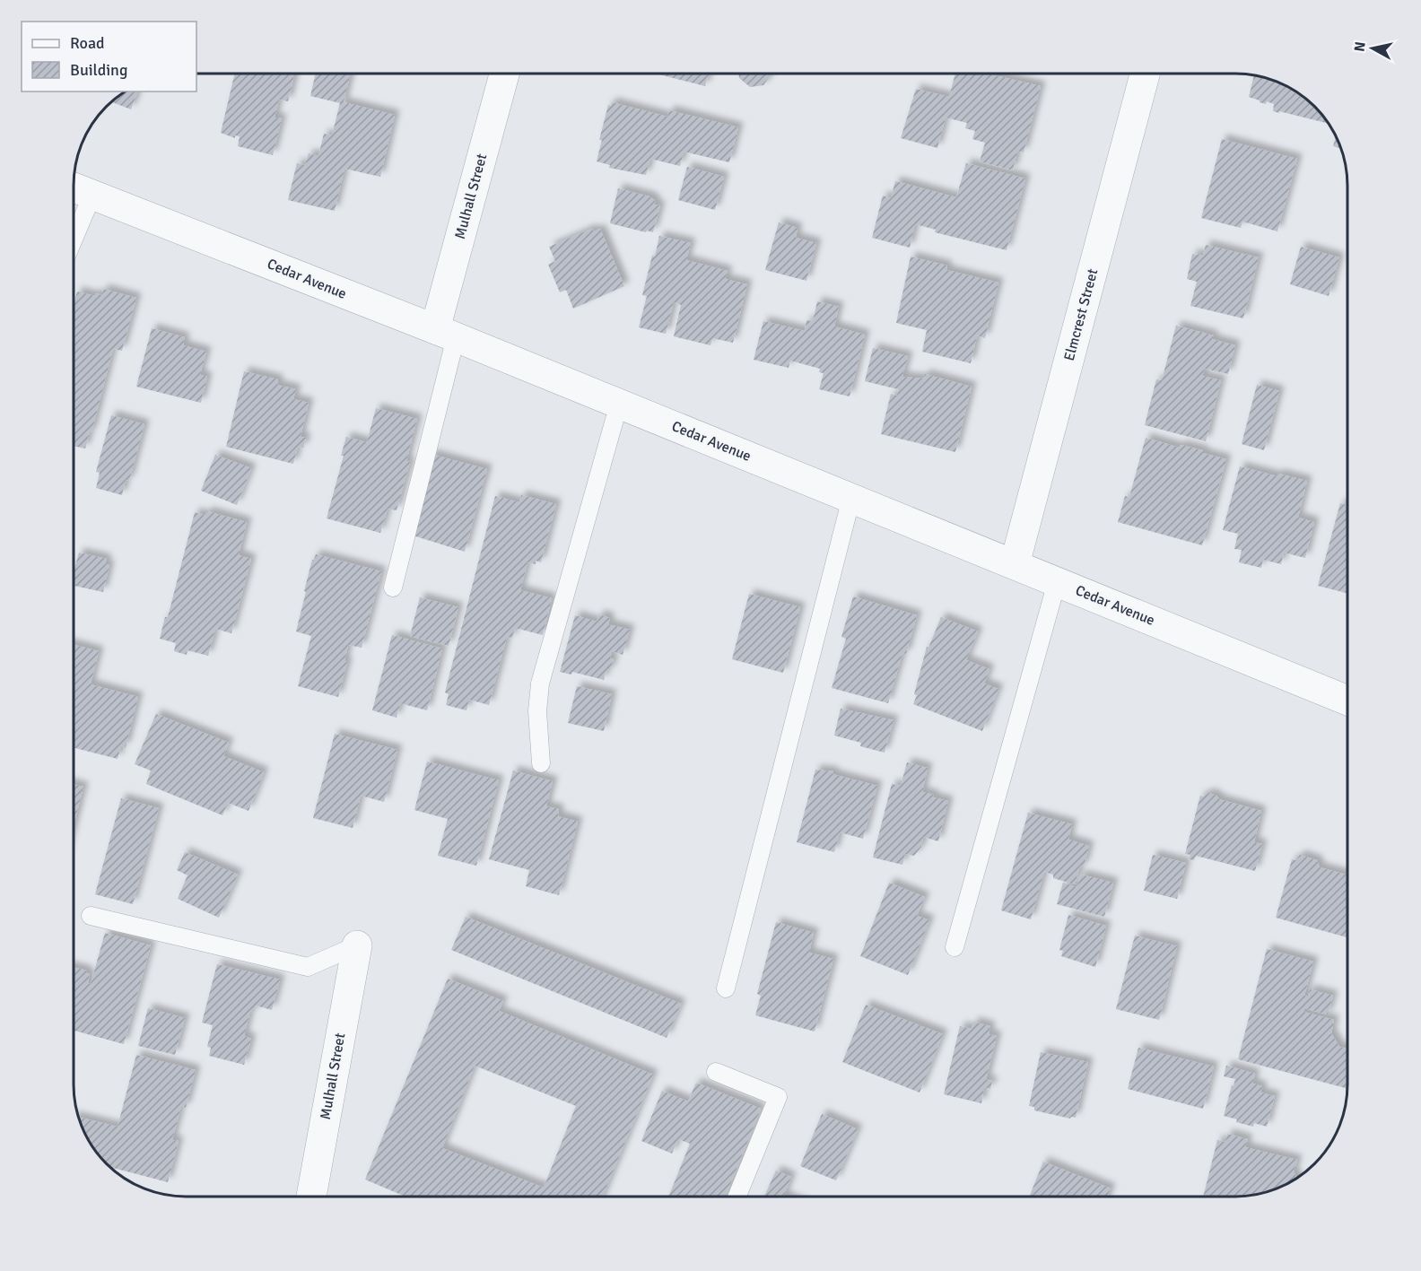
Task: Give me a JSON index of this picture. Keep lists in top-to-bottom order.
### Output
{
  "streets": {
    "street": ["Mulhall Street", "Cedar Avenue", "Elmcrest Street"]
  },
  "crossings": [
    ["Mulhall Street", "Cedar Avenue"],
    ["Cedar Avenue", "Elmcrest Street"]
  ],
  "legend": ["Road", "Building"],
  "north": "left"
}
